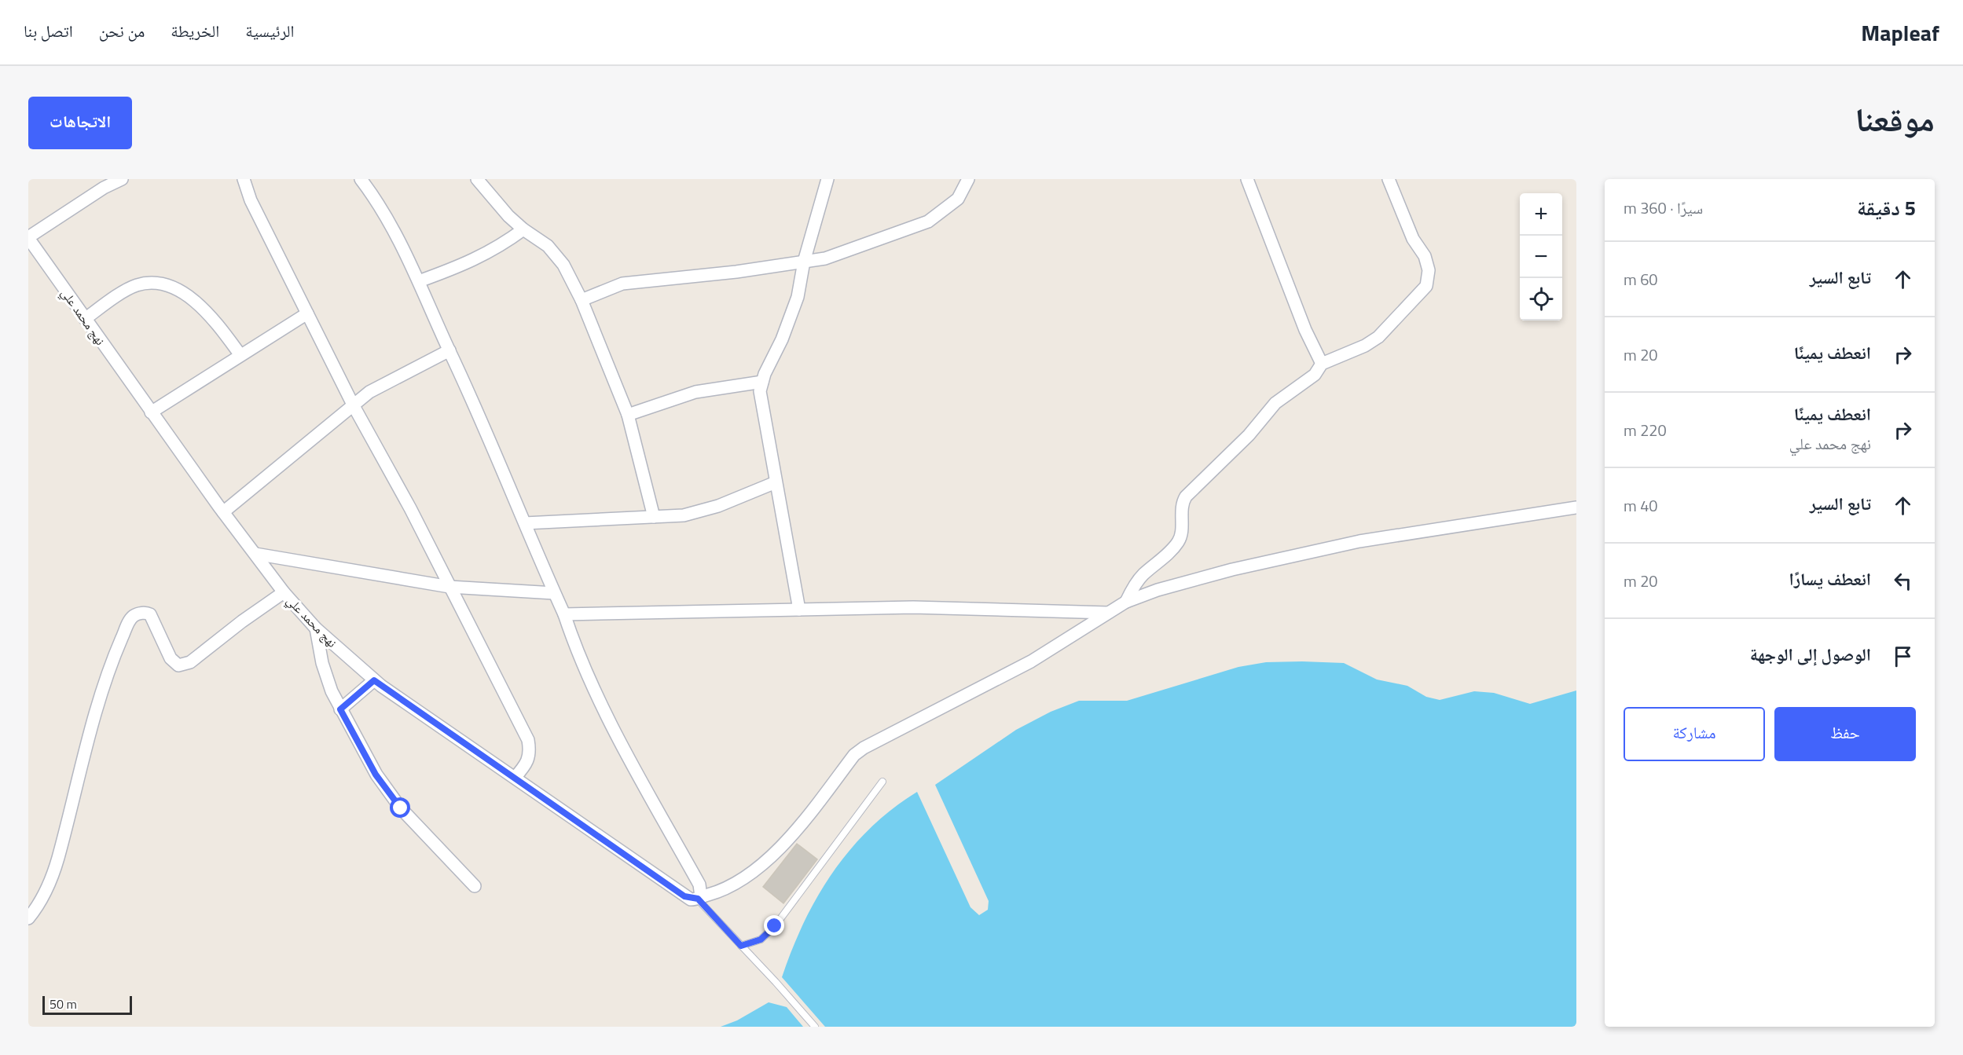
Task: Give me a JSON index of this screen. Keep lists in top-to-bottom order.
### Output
{
  "streets": {
    "street": ["نهج محمد علي"]
  },
  "scale_bar": "50 m",
  "page": {
    "header": "Mapleaf",
    "nav": [
      "الرئيسية",
      "الخريطة",
      "من نحن",
      "اتصل بنا"
    ],
    "title": "موقعنا",
    "buttons": [
      "الاتجاهات",
      ["حفظ", "مشاركة"]
    ],
    "heading": ["5 دقيقة", "سيرًا · 360 m"],
    "map_buttons": ["+", "−"],
    "list": [
      ["تابع السير", "60 m"],
      ["انعطف يمينًا", "20 m"],
      ["انعطف يمينًا", "نهج محمد علي", "220 m"],
      ["تابع السير", "40 m"],
      ["انعطف يسارًا", "20 m"],
      "الوصول إلى الوجهة"
    ],
    "scale": "50 m"
  }
}
